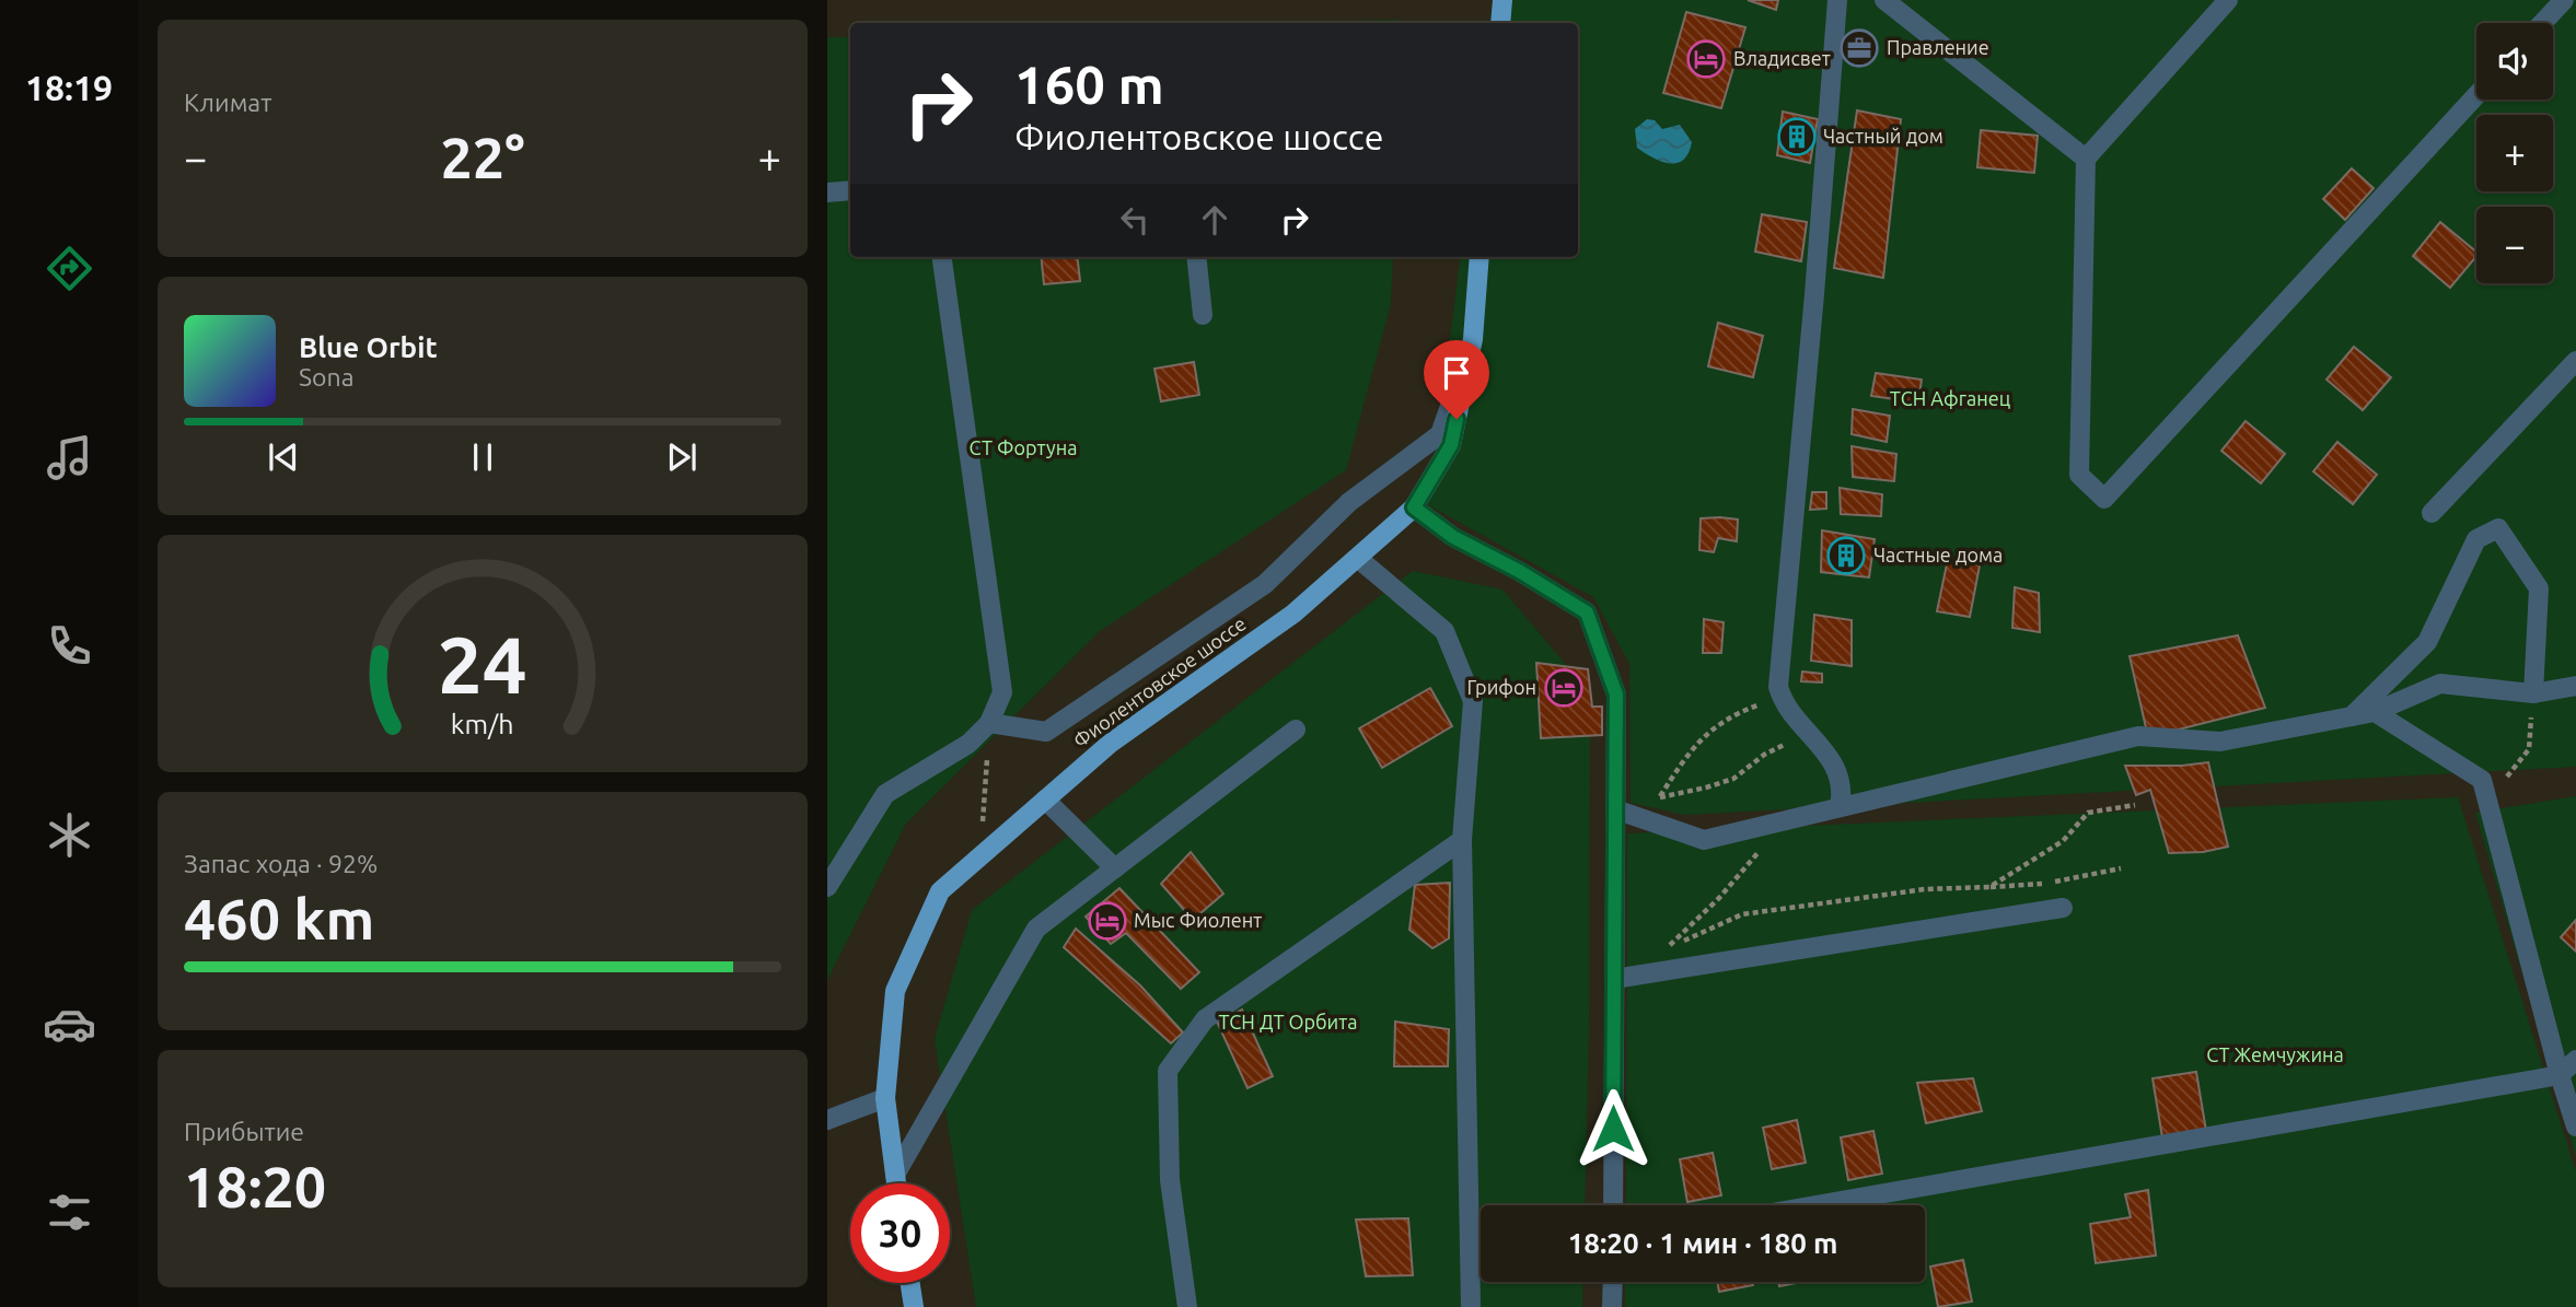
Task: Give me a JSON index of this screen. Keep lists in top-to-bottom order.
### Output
{
  "streets": {
    "main road": ["Фиолентовское шоссе"]
  },
  "parks": [
    "ТСН Афганец",
    "СТ Фортуна",
    "ТСН ДТ Орбита",
    "СТ Жемчужина"
  ],
  "places": {
    "office": ["Правление"],
    "hotel": ["Владисвет", "Грифон", "Мыс Фиолент"],
    "building": ["Частный дом", "Частные дома"]
  },
  "page": {
    "tabs": "18:19",
    "tile": [
      "Климат",
      ["Запас хода · 92%", "460 km"],
      ["Прибытие", "18:20"]
    ],
    "map_buttons": ["+", "−"],
    "turn": ["160 m", "Фиолентовское шоссе"],
    "heat": ["−", "22°", "+"],
    "song": ["Blue Orbit", "Sona"],
    "limit": "30",
    "trip": "18:20 · 1 мин · 180 m",
    "gauge": ["24", "km/h"]
  }
}
